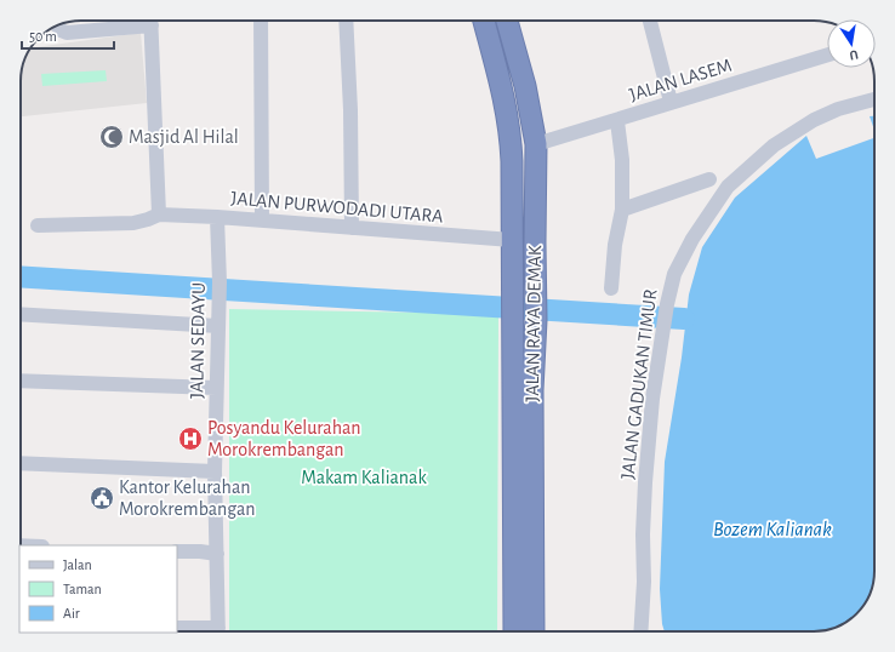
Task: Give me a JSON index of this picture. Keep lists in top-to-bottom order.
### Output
{
  "streets": {
    "highway": ["JALAN RAYA DEMAK"],
    "street": [
      "JALAN LASEM",
      "JALAN PURWODADI UTARA",
      "JALAN SEDAYU",
      "JALAN GADUKAN TIMUR"
    ]
  },
  "crossings": [
    ["JALAN LASEM", "JALAN RAYA DEMAK"],
    ["JALAN PURWODADI UTARA", "JALAN RAYA DEMAK"],
    ["JALAN PURWODADI UTARA", "JALAN SEDAYU"]
  ],
  "water": ["Bozem Kalianak"],
  "parks": ["Makam Kalianak"],
  "places": {
    "mosque": ["Masjid Al Hilal"],
    "hospital": ["Posyandu Kelurahan Morokrembangan"],
    "public building": ["Kantor Kelurahan Morokrembangan"]
  },
  "legend": ["Jalan", "Taman", "Air"],
  "scale_bar": "50 m",
  "north": "bottom"
}
